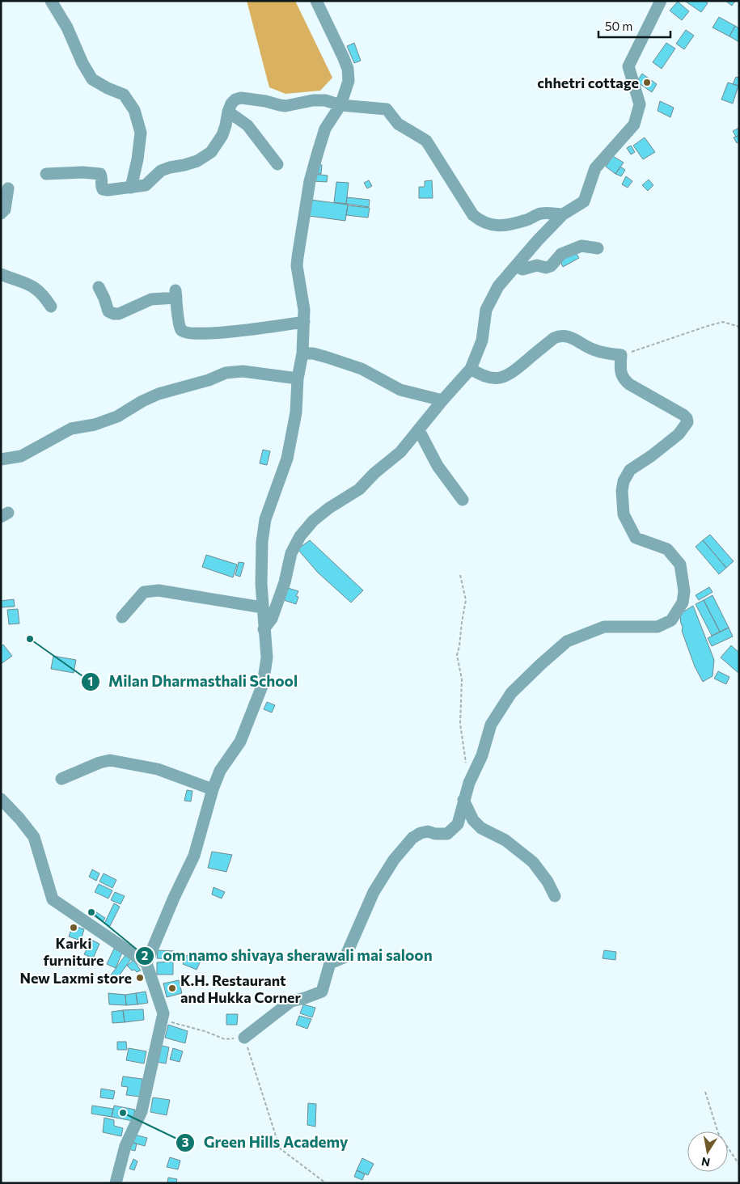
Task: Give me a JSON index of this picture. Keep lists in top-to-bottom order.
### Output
{
  "places": [
    "chhetri cottage",
    "Milan Dharmasthali School",
    "om namo shivaya sherawali mai saloon",
    "Karki furniture",
    "New Laxmi store",
    "K.H. Restaurant and Hukka Corner",
    "Green Hills Academy"
  ],
  "scale_bar": "50 m",
  "north": "bottom"
}
